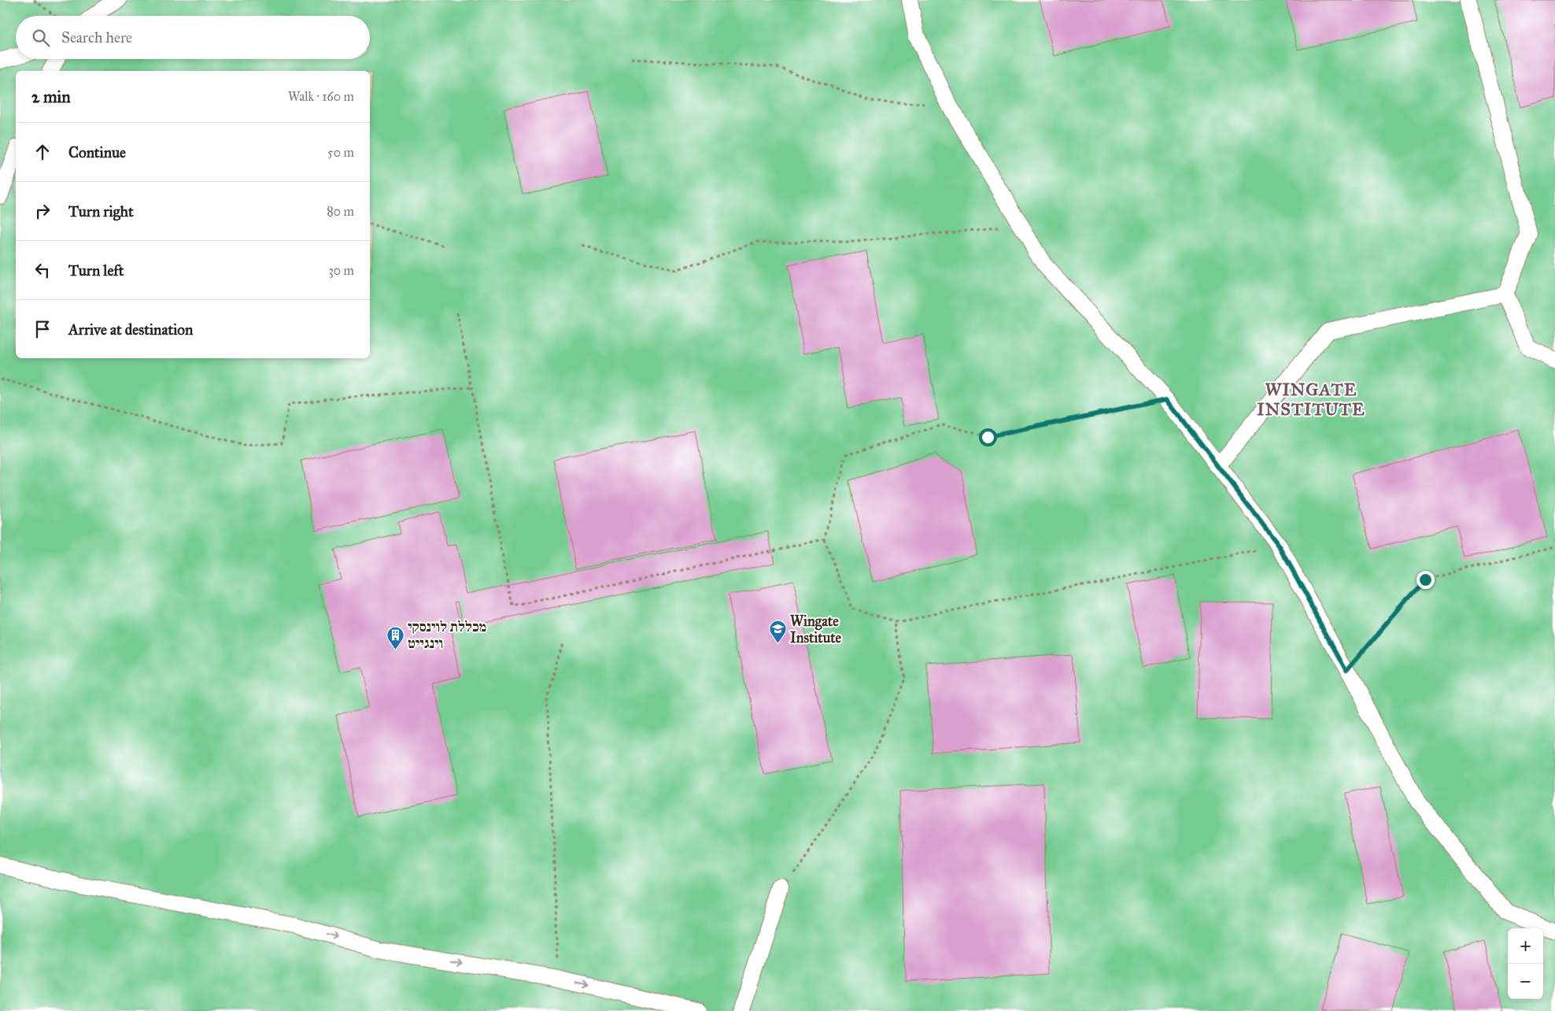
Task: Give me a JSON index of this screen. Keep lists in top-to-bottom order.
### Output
{
  "districts": ["WINGATE INSTITUTE"],
  "places": {
    "school or university": ["Wingate Institute"],
    "building": ["מכללת לוינסקי וינגייט"]
  },
  "page": {
    "search": "Search here",
    "heading": ["2 min", "Walk · 160 m"],
    "list": [
      ["Continue", "50 m"],
      ["Turn right", "80 m"],
      ["Turn left", "30 m"],
      "Arrive at destination"
    ],
    "map_buttons": ["+", "−"]
  }
}
